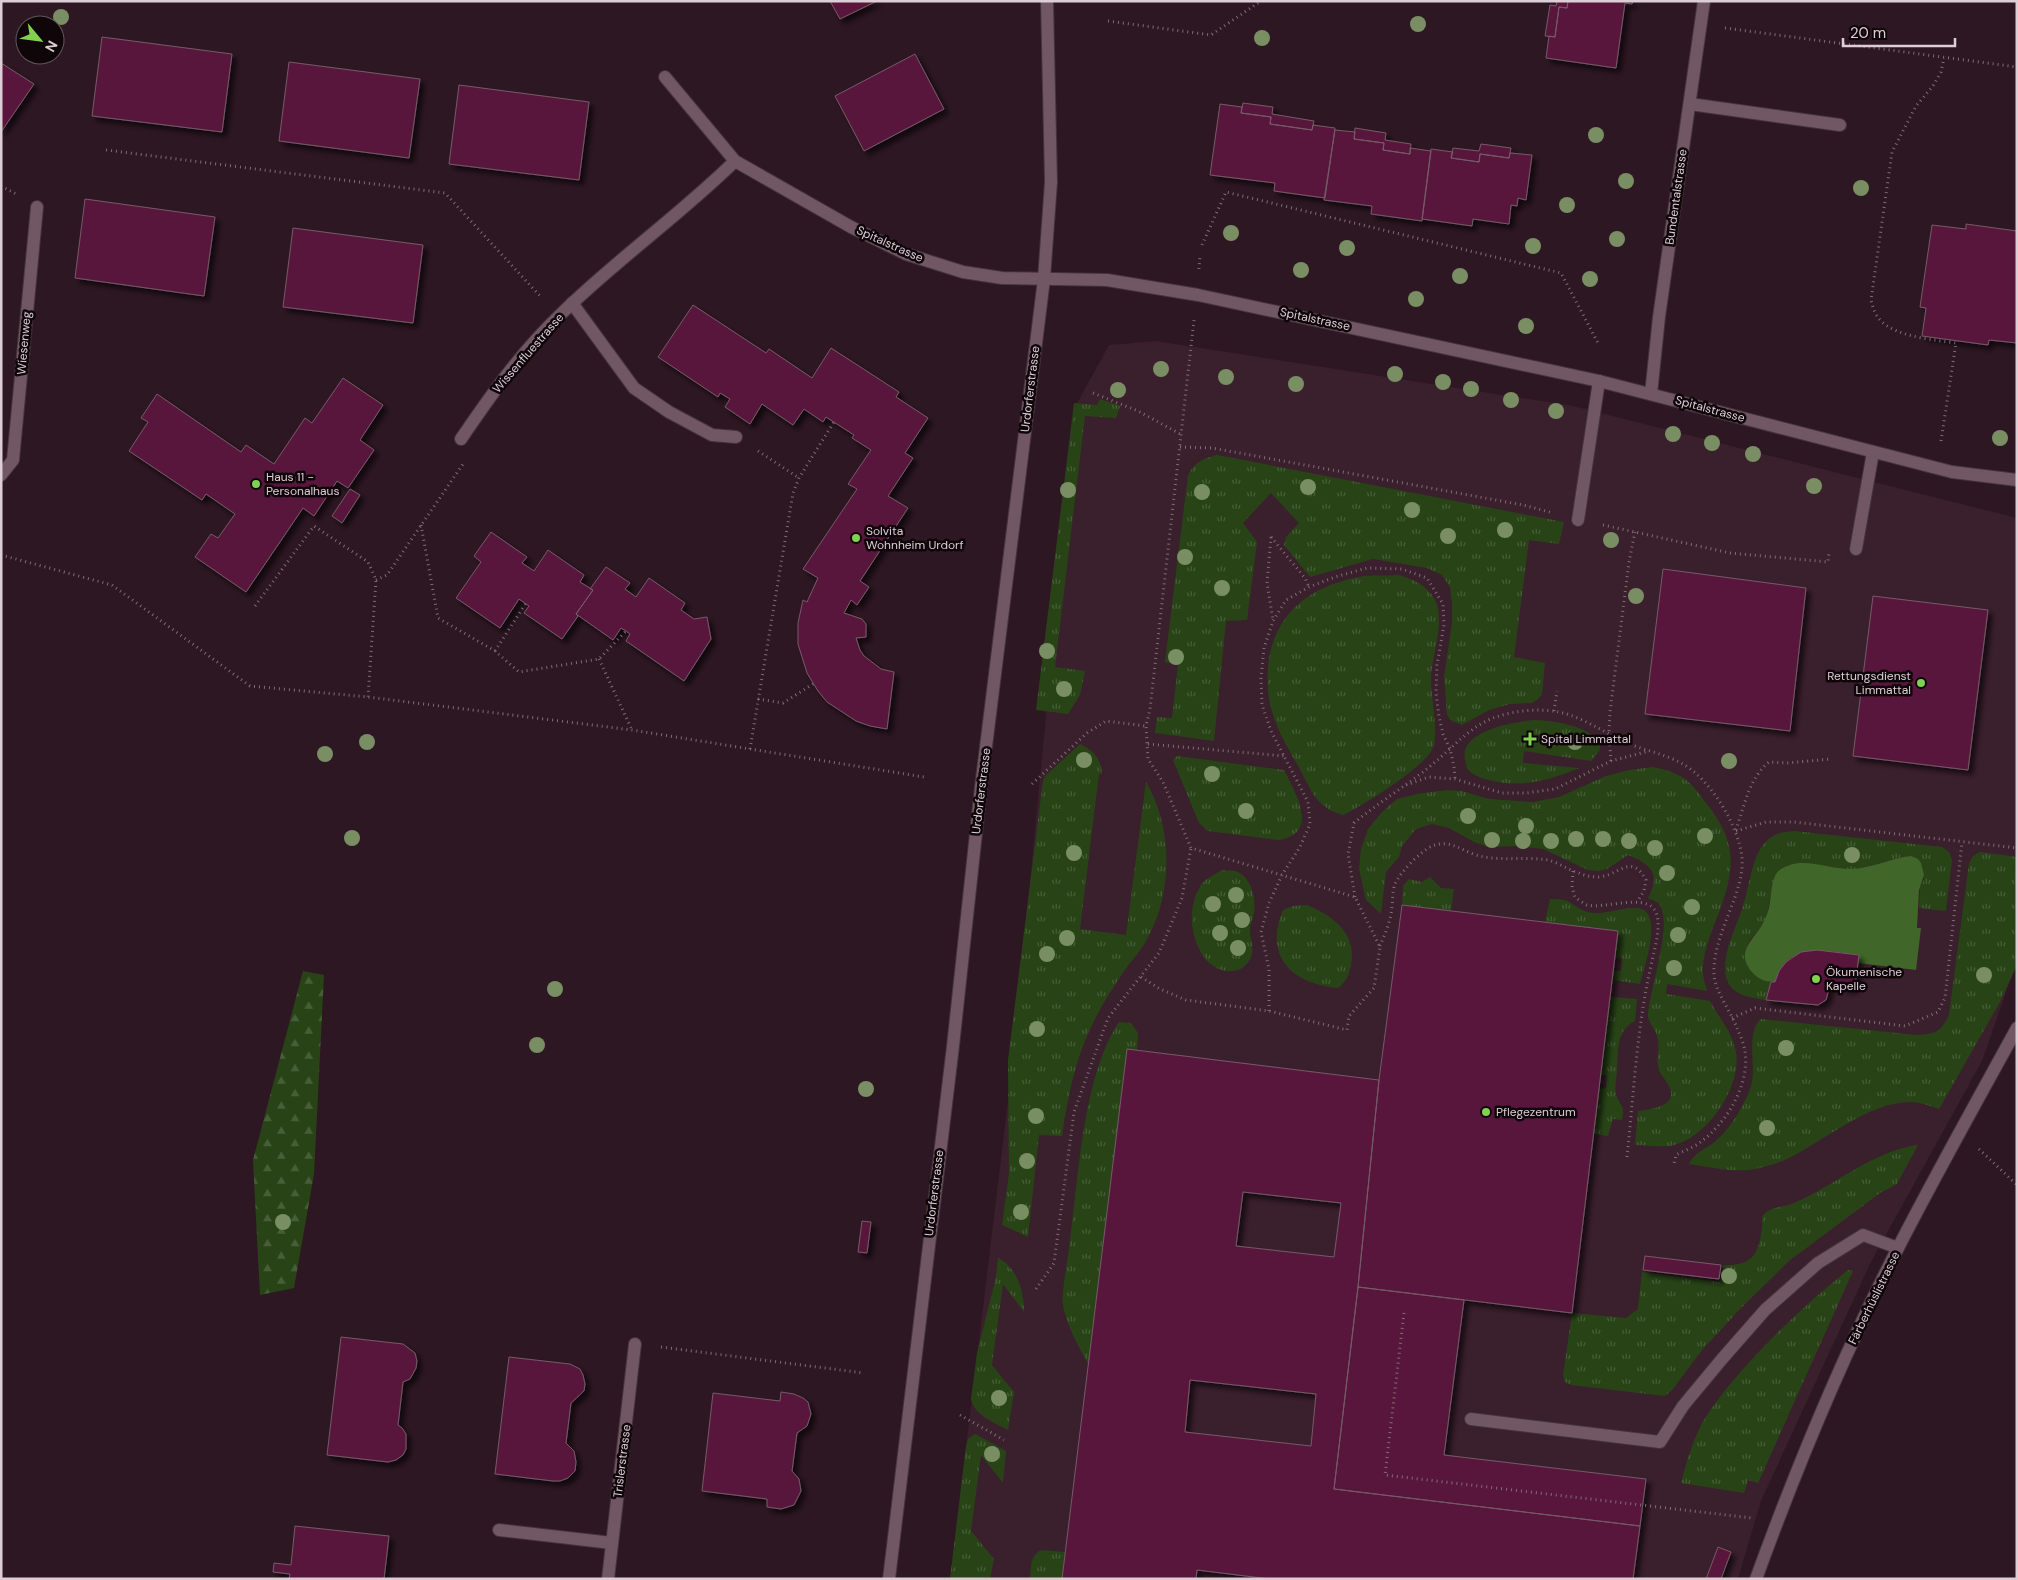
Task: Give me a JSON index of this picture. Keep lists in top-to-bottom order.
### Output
{
  "streets": {
    "street": [
      "Bundentalstrasse",
      "Spitalstrasse",
      "Wiesenweg",
      "Wissenfluestrasse",
      "Urdorferstrasse",
      "Färberhüslistrasse",
      "Trislerstrasse"
    ]
  },
  "crossings": [
    ["Bundentalstrasse", "Spitalstrasse"],
    ["Spitalstrasse", "Wissenfluestrasse"],
    ["Spitalstrasse", "Urdorferstrasse"]
  ],
  "places": {
    "other": [
      "Haus 11 - Personalhaus",
      "Solvita Wohnheim Urdorf",
      "Rettungsdienst Limmattal",
      "Ökumenische Kapelle",
      "Pflegezentrum"
    ],
    "health": ["Spital Limmattal"]
  },
  "scale_bar": "20 m",
  "north": "bottom right"
}
